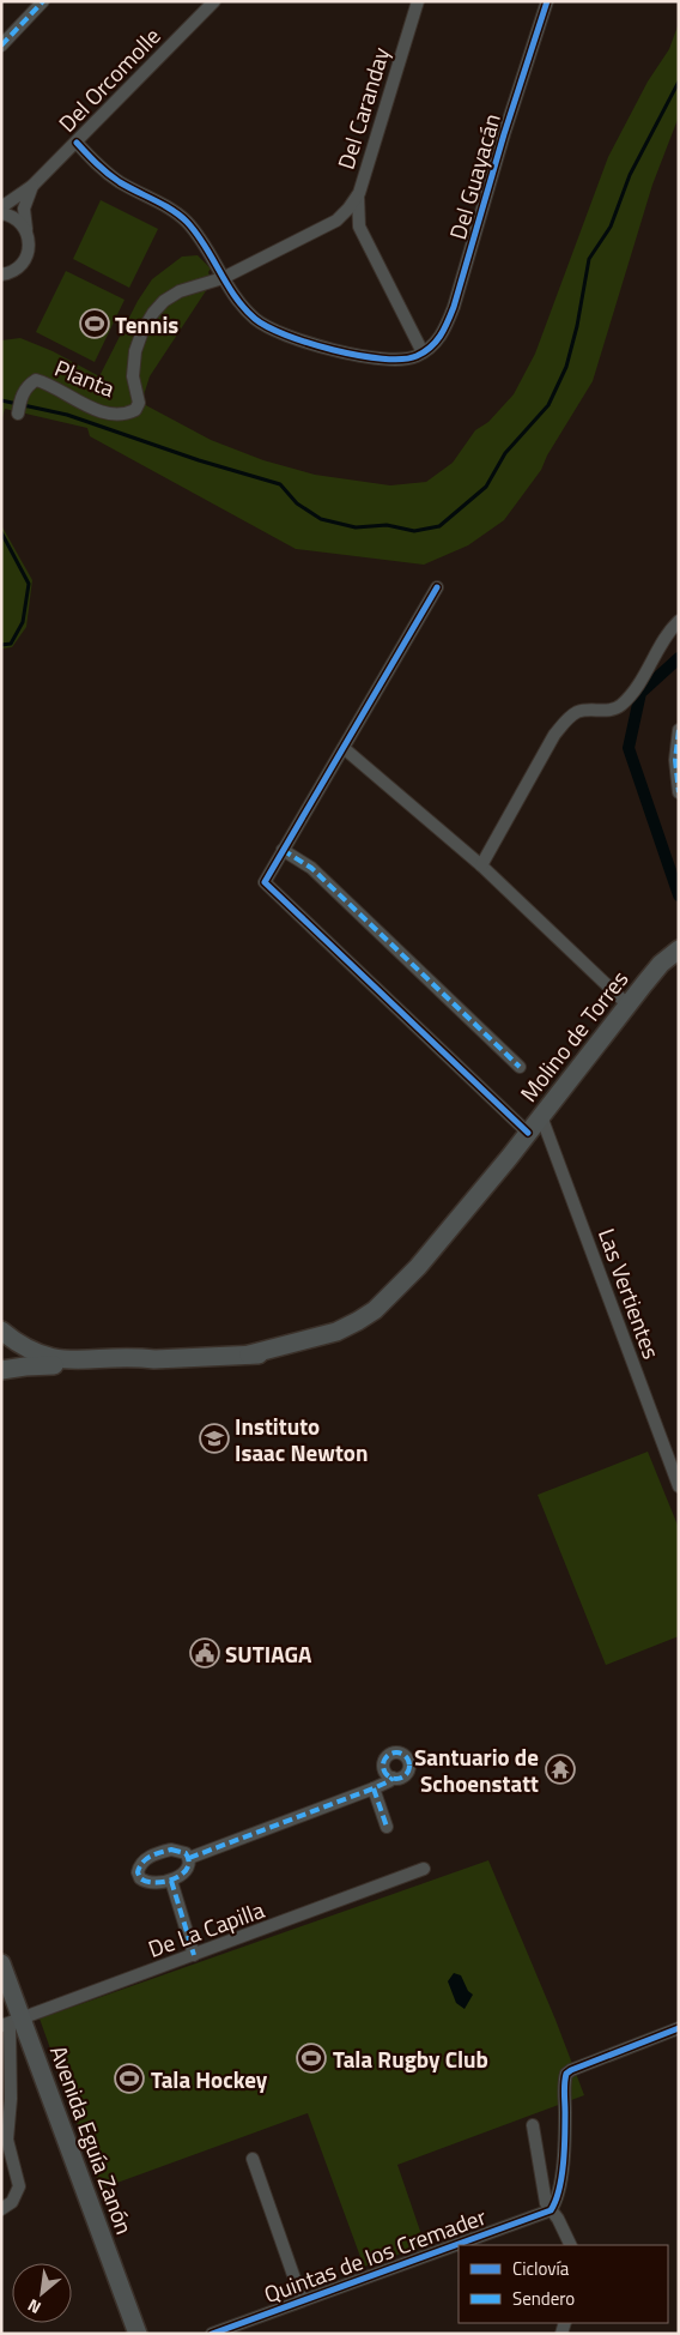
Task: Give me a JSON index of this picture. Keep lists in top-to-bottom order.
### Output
{
  "streets": {
    "main road": ["Molino de Torres", "Avenida Eguía Zanón"],
    "street": [
      "Del Orcomolle",
      "Del Caranday",
      "Del Guayacán",
      "Planta",
      "Las Vertientes",
      "De La Capilla",
      "Quintas de los Cremader"
    ]
  },
  "crossings": [
    ["Del Caranday", "Planta"],
    ["Molino de Torres", "Las Vertientes"],
    ["De La Capilla", "Avenida Eguía Zanón"]
  ],
  "places": {
    "sports": ["Tennis", "Tala Rugby Club", "Tala Hockey"],
    "school or university": ["Instituto Isaac Newton"],
    "public building": ["SUTIAGA"],
    "temple": ["Santuario de Schoenstatt"]
  },
  "legend": ["Ciclovía", "Sendero"],
  "north": "bottom left"
}
